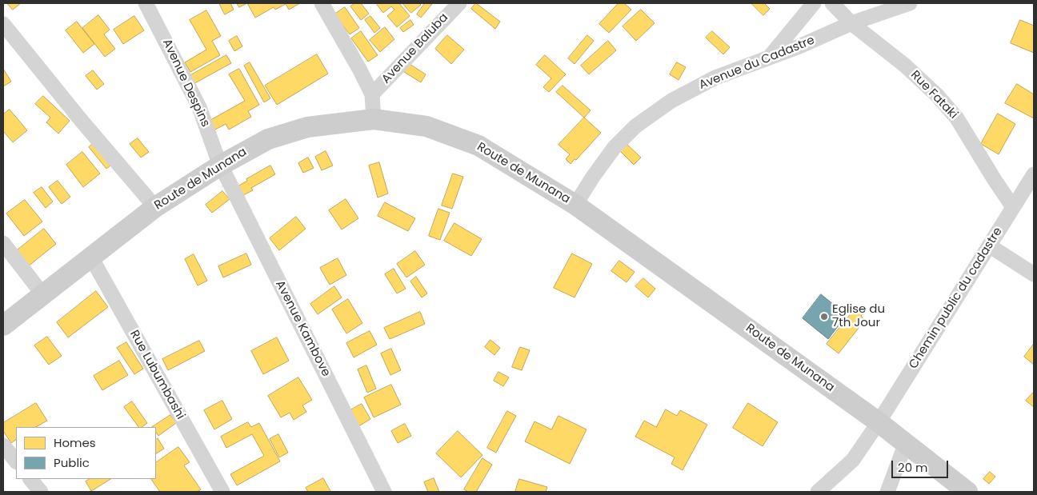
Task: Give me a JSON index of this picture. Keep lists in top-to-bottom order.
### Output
{
  "streets": {
    "main road": ["Route de Munana"],
    "street": [
      "Avenue Baluba",
      "Avenue du Cadastre",
      "Avenue Despins",
      "Rue Fataki",
      "Chemin public du cadastre",
      "Avenue Kambove",
      "Rue Lubumbashi"
    ]
  },
  "crossings": [
    ["Avenue du Cadastre", "Rue Fataki"],
    ["Avenue du Cadastre", "Route de Munana"],
    ["Avenue Despins", "Route de Munana"],
    ["Avenue Despins", "Avenue Kambove"],
    ["Rue Fataki", "Chemin public du cadastre"],
    ["Route de Munana", "Chemin public du cadastre"],
    ["Route de Munana", "Avenue Kambove"],
    ["Route de Munana", "Rue Lubumbashi"]
  ],
  "places": ["Eglise du 7th Jour"],
  "legend": ["Homes", "Public"],
  "scale_bar": "20 m"
}
